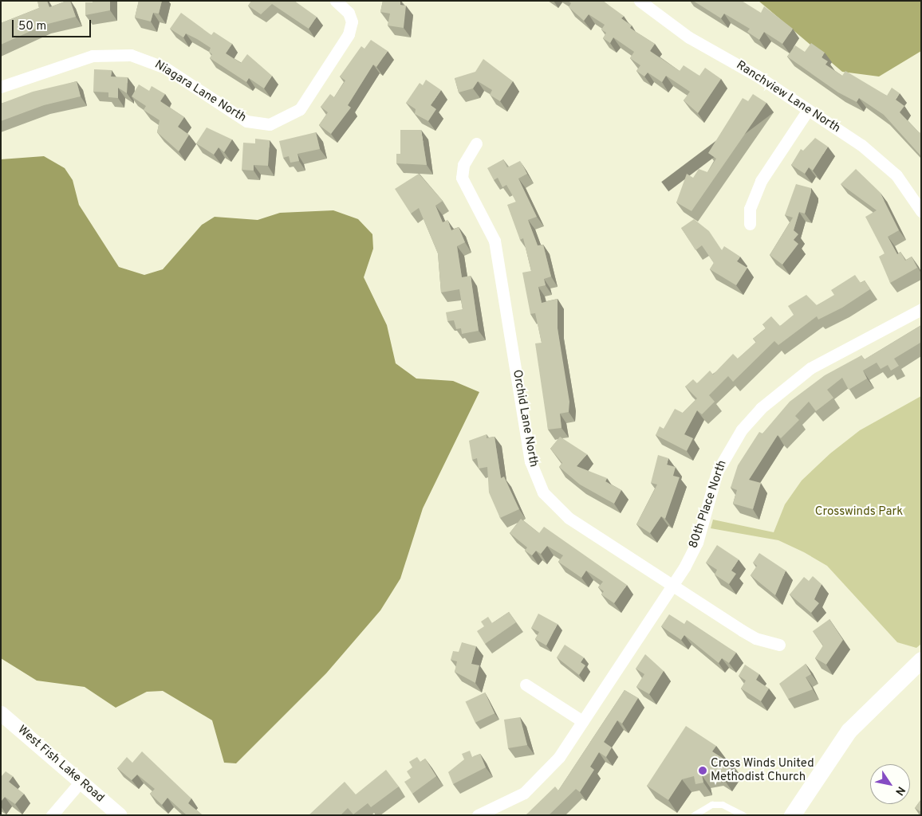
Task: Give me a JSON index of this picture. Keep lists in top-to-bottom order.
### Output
{
  "streets": {
    "street": [
      "Niagara Lane North",
      "Ranchview Lane North",
      "Orchid Lane North",
      "80th Place North",
      "West Fish Lake Road"
    ]
  },
  "crossings": [
    ["Orchid Lane North", "80th Place North"]
  ],
  "parks": ["Crosswinds Park"],
  "places": ["Cross Winds United Methodist Church"],
  "scale_bar": "50 m",
  "north": "bottom right"
}
